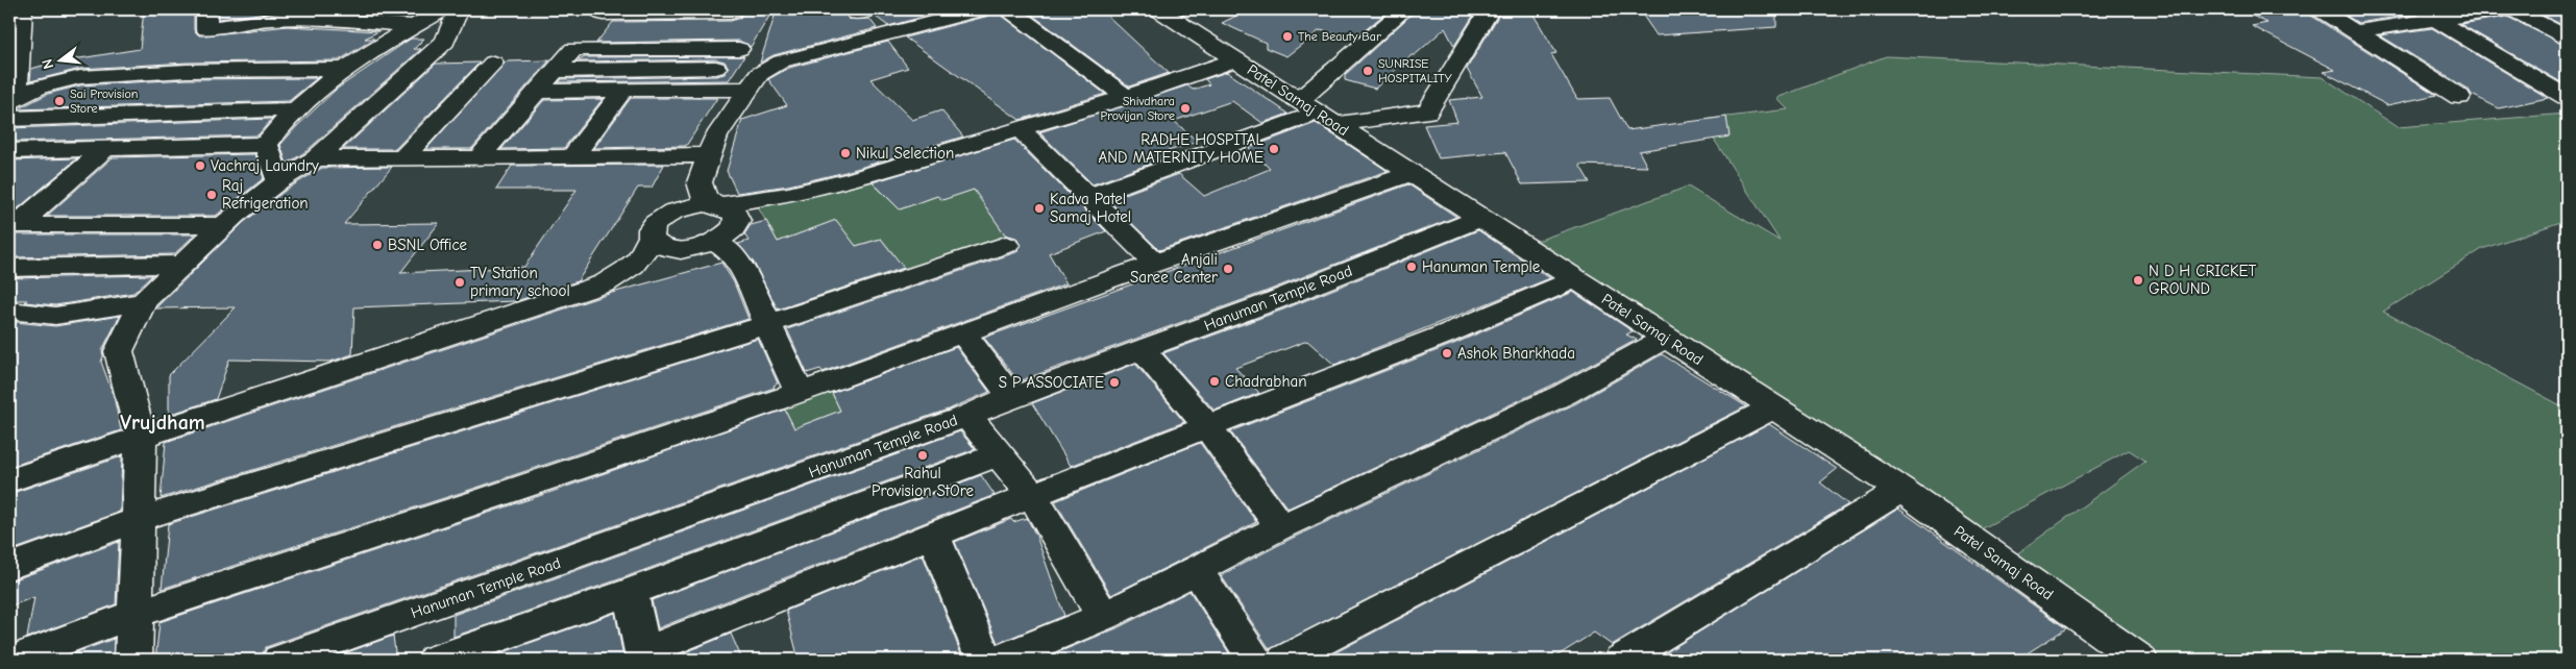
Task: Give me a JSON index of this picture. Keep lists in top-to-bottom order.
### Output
{
  "streets": {
    "street": ["Patel Samaj Road", "Hanuman Temple Road"]
  },
  "crossings": [
    ["Patel Samaj Road", "Hanuman Temple Road"]
  ],
  "districts": ["Vrujdham"],
  "places": [
    "The Beauty Bar",
    "SUNRISE HOSPITALITY",
    "Sai Provision Store",
    "Shivdhara Provijan Store",
    "RADHE HOSPITAL AND MATERNITY HOME",
    "Nikul Selection",
    "Vachraj Laundry",
    "Raj Refrigeration",
    "Kadva Patel Samaj Hotel",
    "BSNL Office",
    "Hanuman Temple",
    "Anjali Saree Center",
    "N D H CRICKET GROUND",
    "TV Station primary school",
    "Ashok Bharkhada",
    "Chadrabhan",
    "S P ASSOCIATE",
    "Rahul Provision StOre"
  ],
  "north": "left"
}
